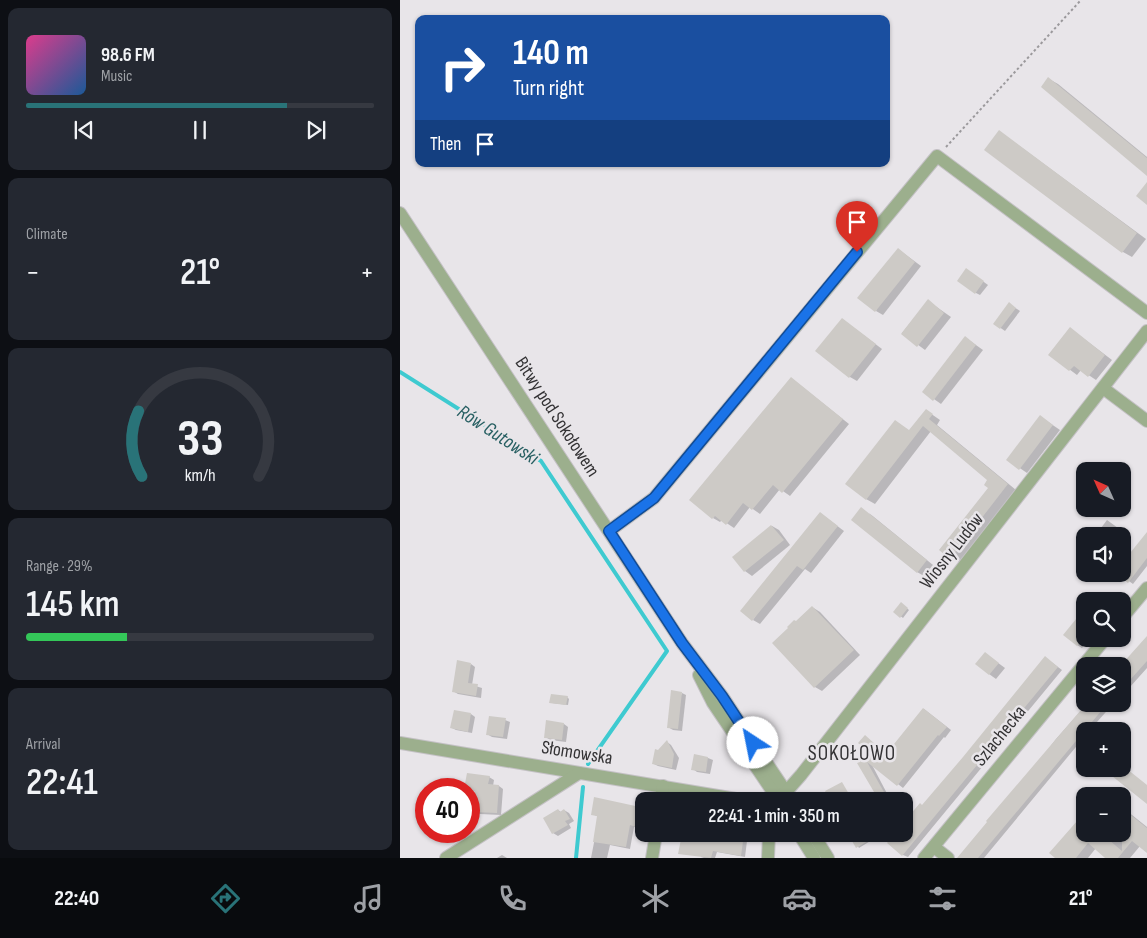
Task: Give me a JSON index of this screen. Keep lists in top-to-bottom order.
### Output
{
  "streets": {
    "street": [
      "Bitwy pod Sokołowem",
      "Wiosny Ludów",
      "Szlachecka",
      "Słomowska"
    ]
  },
  "districts": ["SOKOŁOWO"],
  "water": ["Rów Gutowski"],
  "north": "top left",
  "page": {
    "turn": ["140 m", "Turn right"],
    "song": ["98.6 FM", "Music"],
    "then": "Then",
    "tile": [
      "Climate",
      ["Range · 29%", "145 km"],
      ["Arrival", "22:41"]
    ],
    "heat": ["−", "21°", "+"],
    "map_buttons": ["+", "−"],
    "limit": "40",
    "trip": "22:41 · 1 min · 350 m",
    "tabs": ["22:40", "21°"],
    "gauge": ["33", "km/h"]
  }
}
